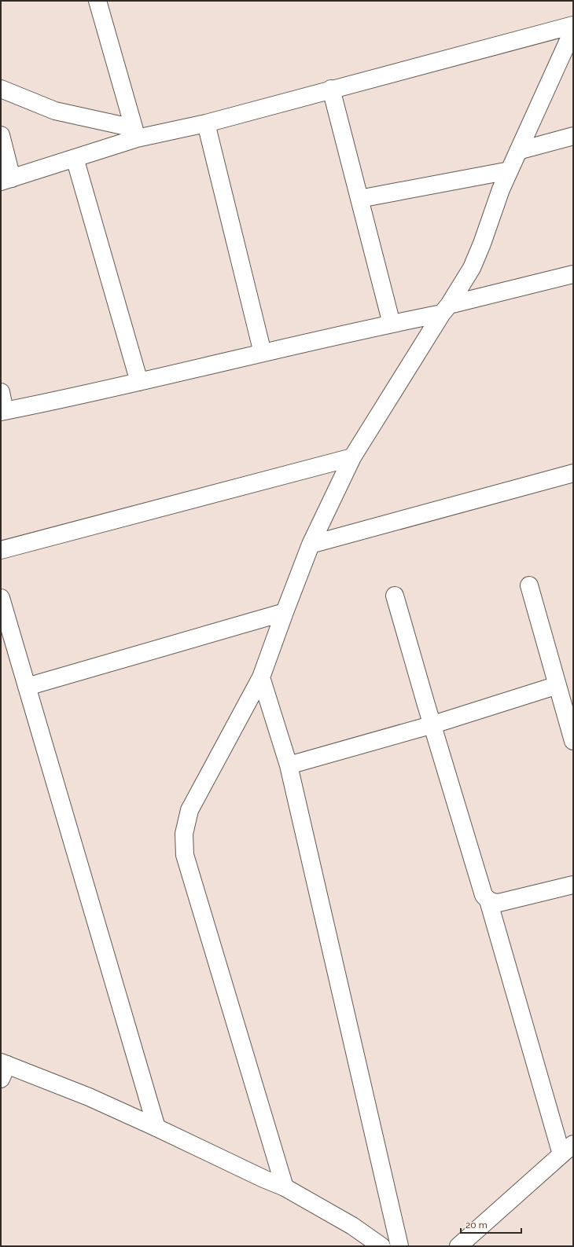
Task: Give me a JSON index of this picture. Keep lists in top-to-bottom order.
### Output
{
  "scale_bar": "20 m"
}
